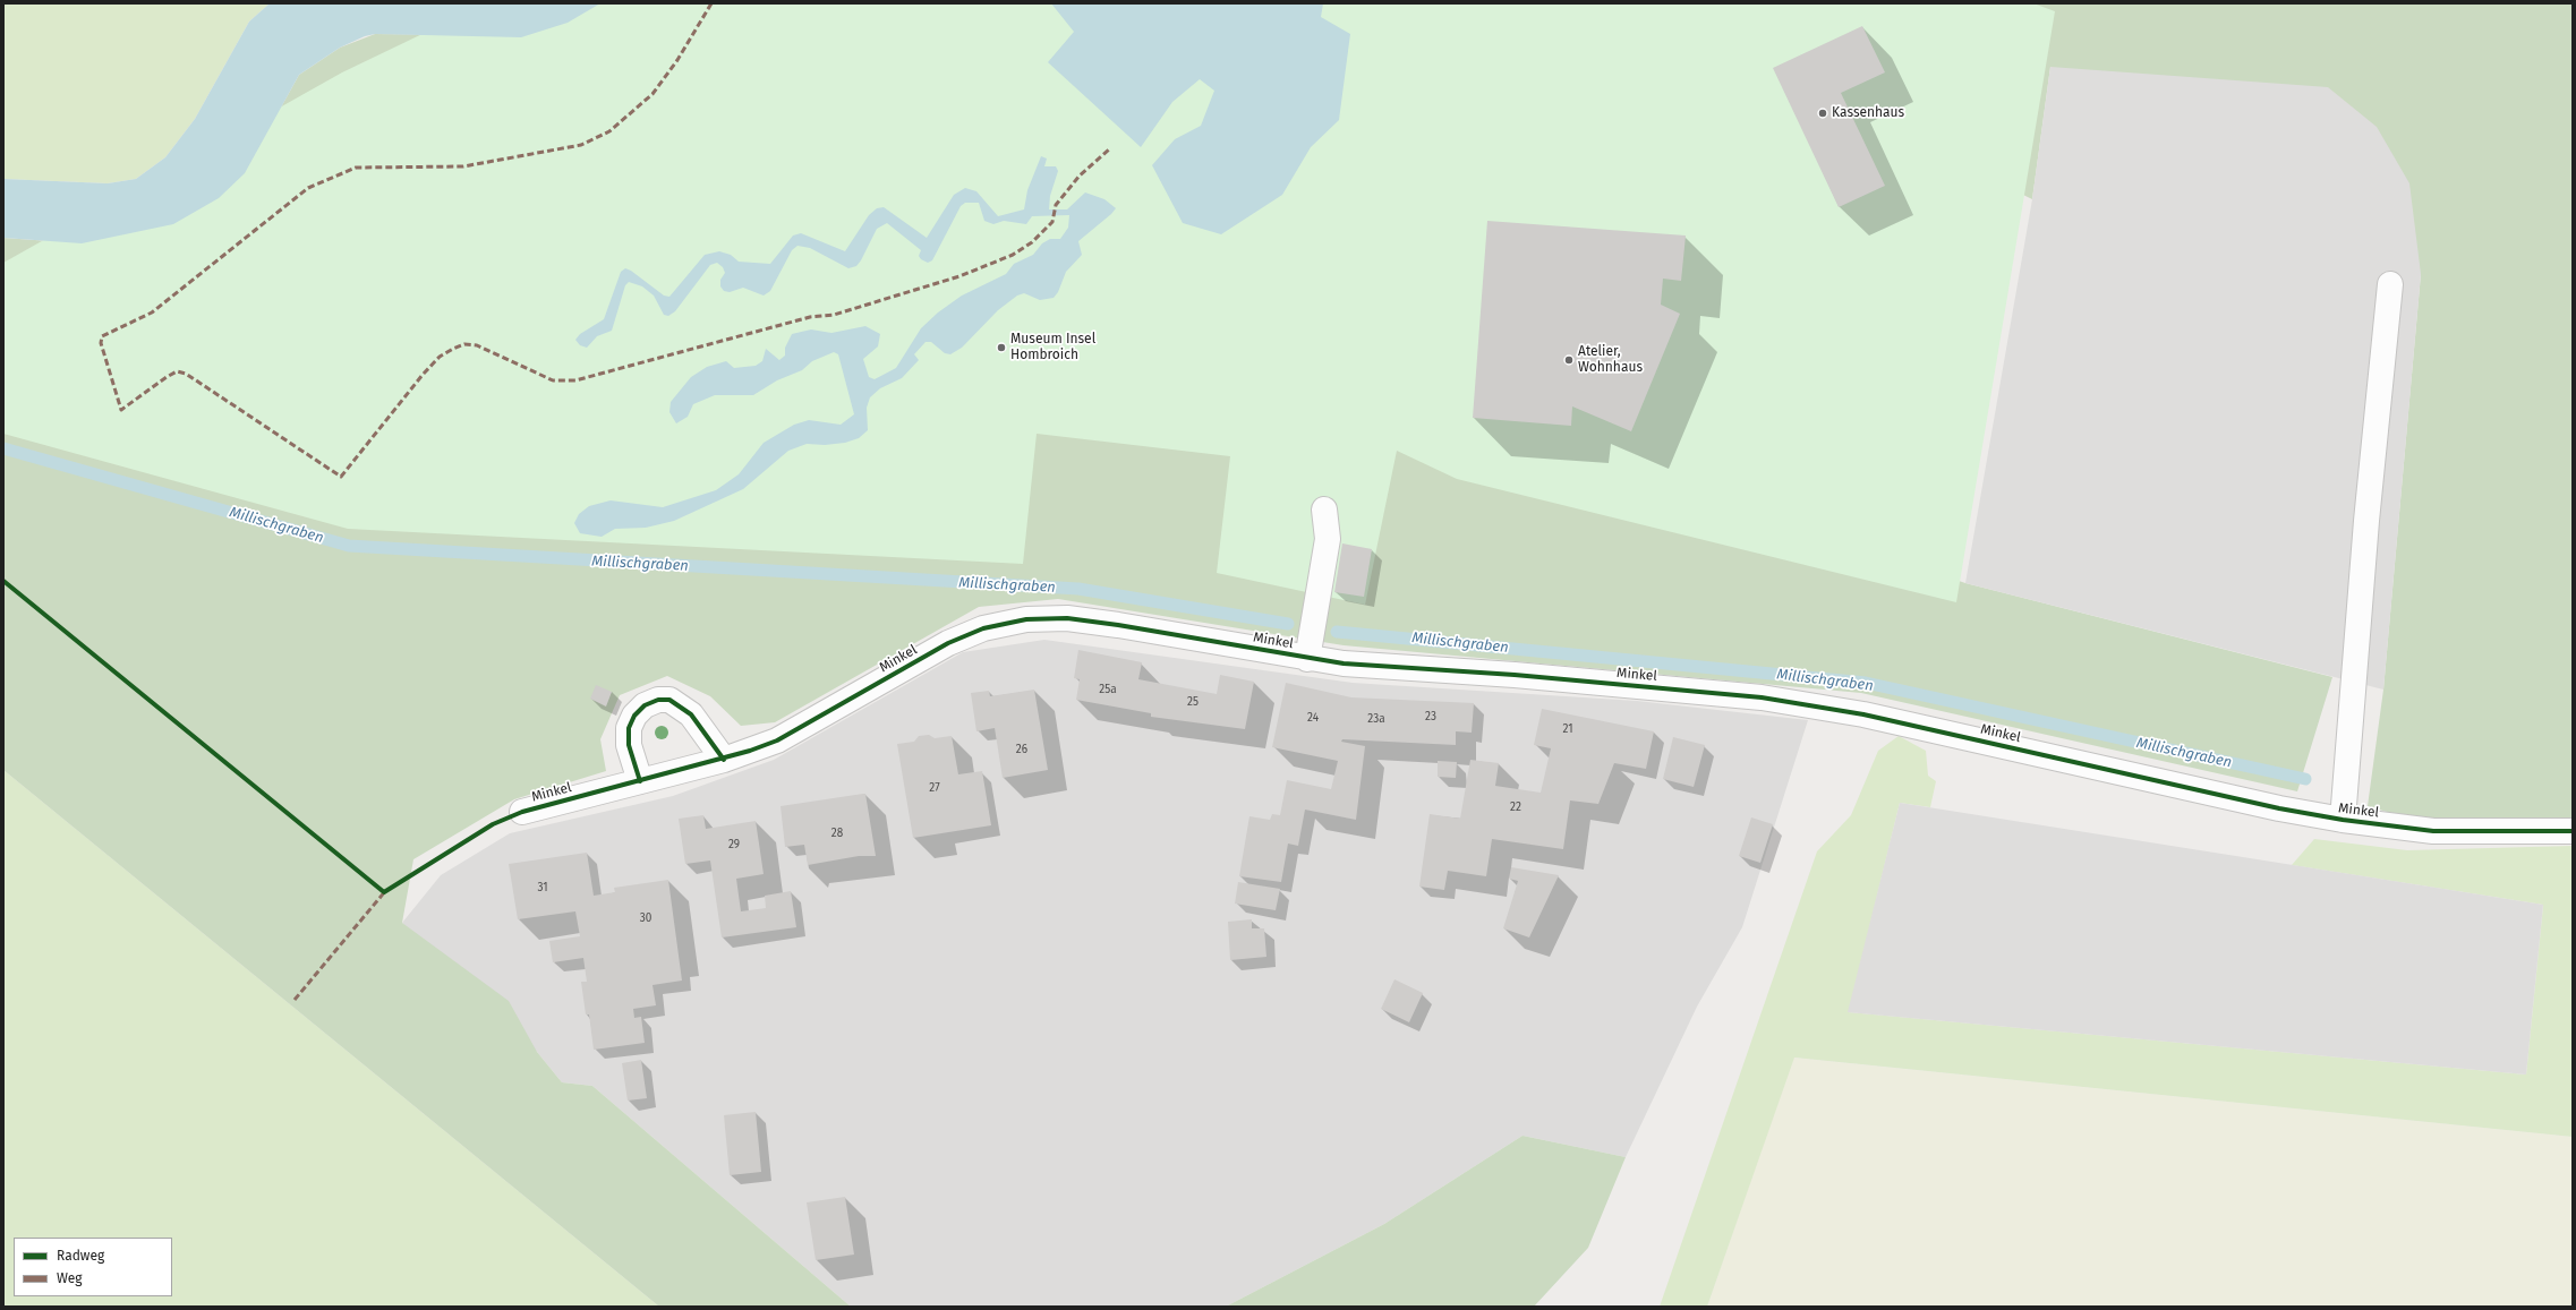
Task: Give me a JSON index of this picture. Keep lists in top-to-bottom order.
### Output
{
  "streets": {
    "street": ["Minkel"]
  },
  "water": ["Millischgraben"],
  "places": ["Kassenhaus", "Museum Insel Hombroich", "Atelier, Wohnhaus"],
  "house_numbers": [
    "25a",
    "25",
    "23",
    "24",
    "23a",
    "21",
    "26",
    "27",
    "22",
    "28",
    "29",
    "31",
    "30"
  ],
  "legend": ["Radweg", "Weg"]
}
